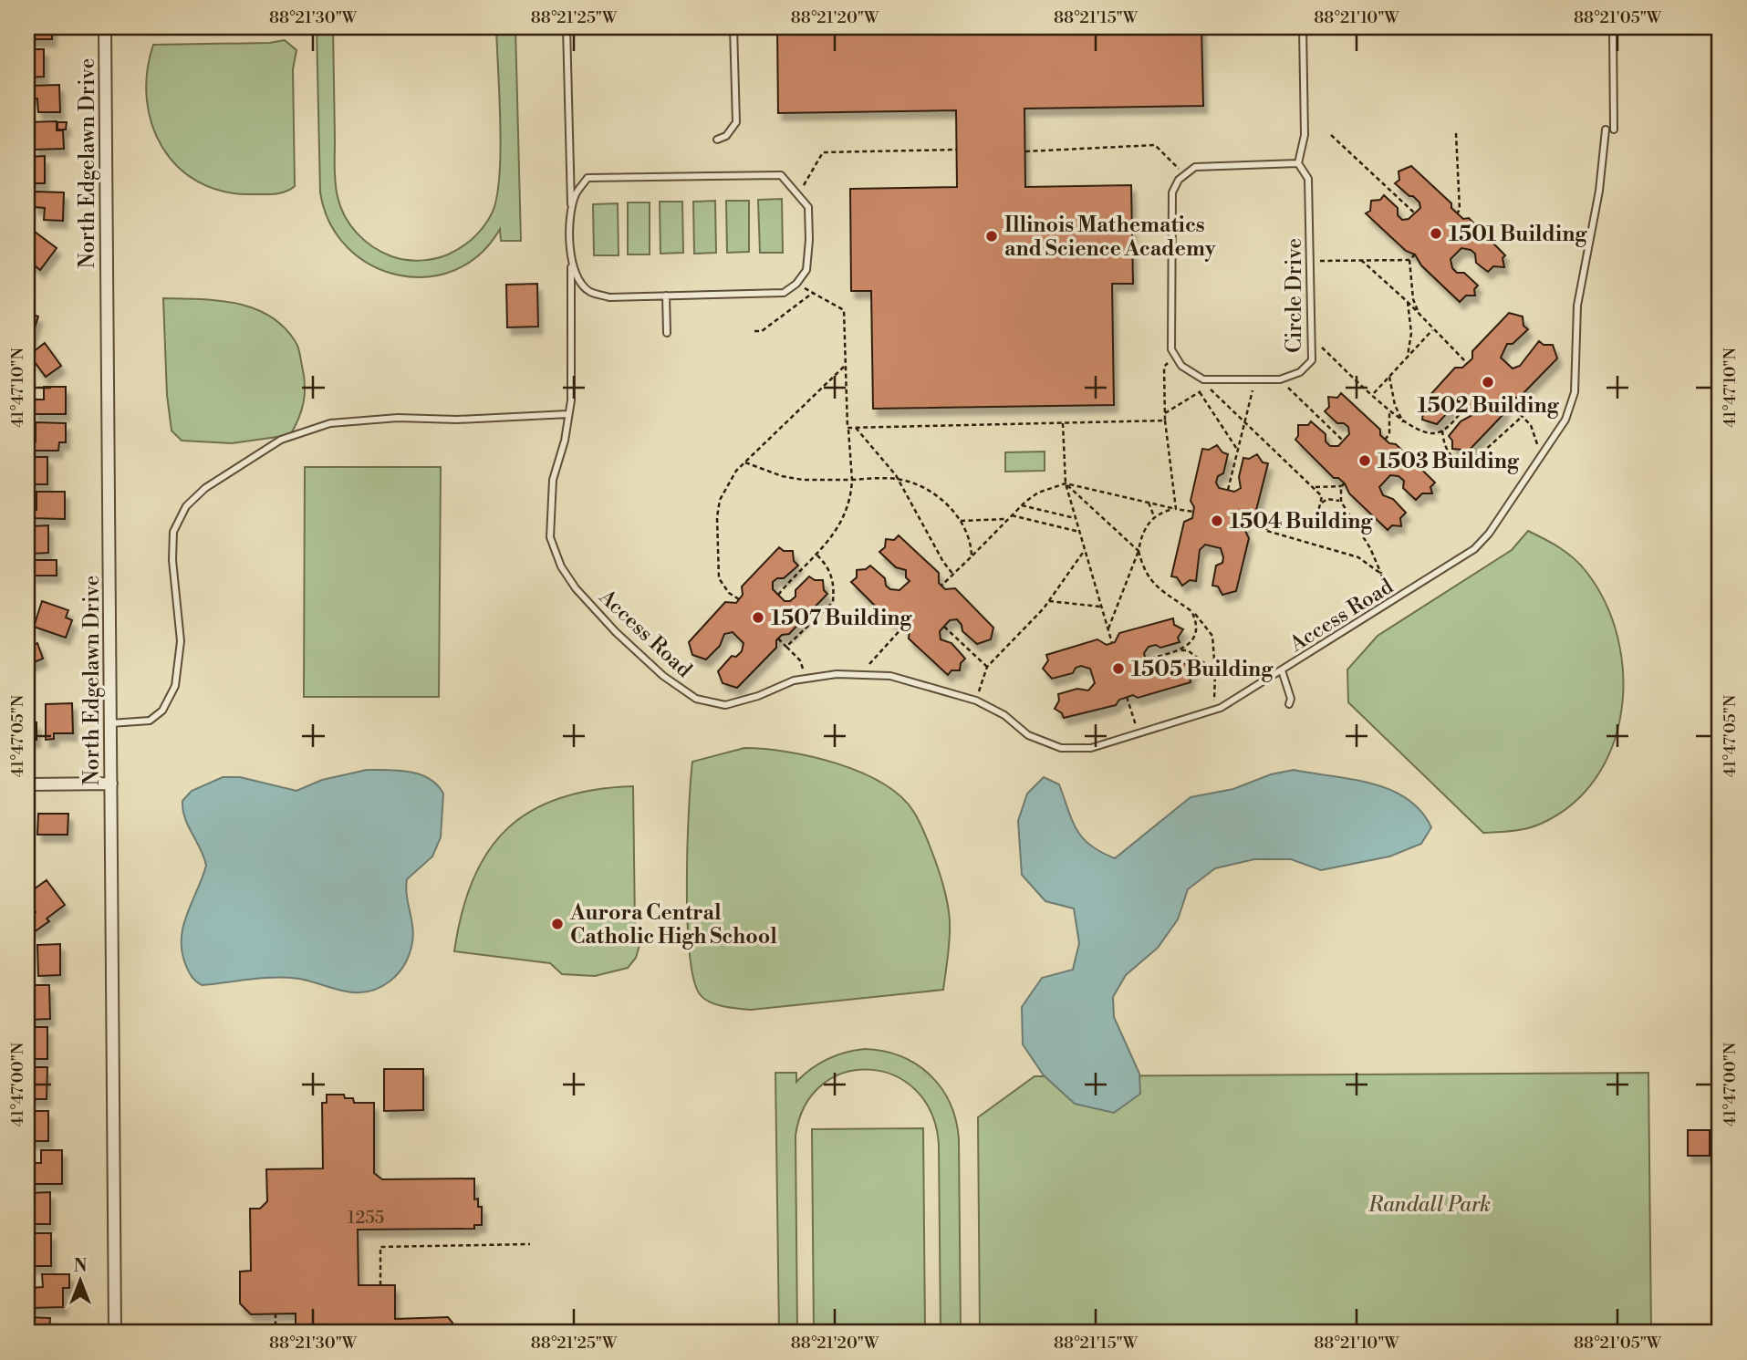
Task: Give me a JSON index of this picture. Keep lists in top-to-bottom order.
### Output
{
  "streets": {
    "street": ["North Edgelawn Drive"],
    "lane": ["Circle Drive", "Access Road"]
  },
  "parks": ["Randall Park"],
  "places": [
    "1501 Building",
    "Illinois Mathematics and Science Academy",
    "1502 Building",
    "1503 Building",
    "1504 Building",
    "1507 Building",
    "1505 Building",
    "Aurora Central Catholic High School"
  ],
  "house_numbers": ["1255"],
  "north": "top",
  "coordinates": [
    "88°21'30\"W",
    "88°21'25\"W",
    "88°21'20\"W",
    "88°21'15\"W",
    "88°21'10\"W",
    "88°21'05\"W",
    "41°47'10\"N",
    "41°47'05\"N",
    "41°47'00\"N"
  ]
}
